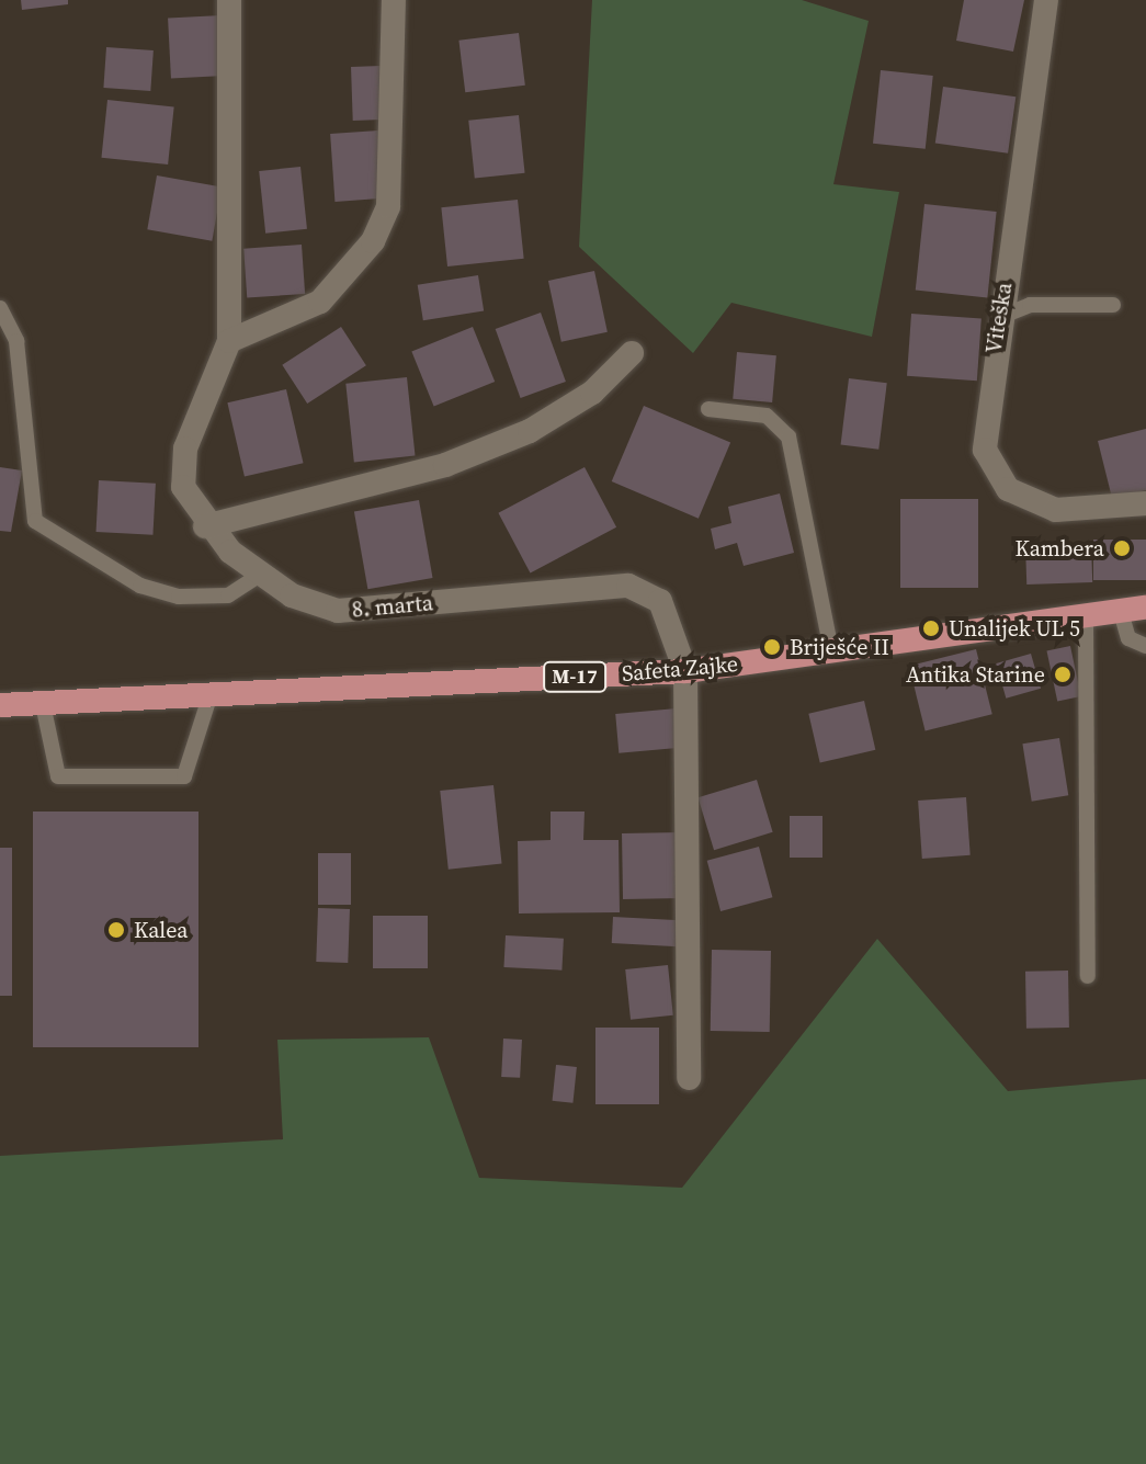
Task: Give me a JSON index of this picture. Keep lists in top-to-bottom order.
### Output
{
  "streets": {
    "main road": ["Safeta Zajke", "M-17"],
    "street": ["Viteška", "8. marta"]
  },
  "crossings": [
    ["8. marta", "Safeta Zajke"]
  ],
  "places": [
    "Kambera",
    "Unalijek UL 5",
    "Briješće II",
    "Antika Starine",
    "Kalea"
  ]
}
